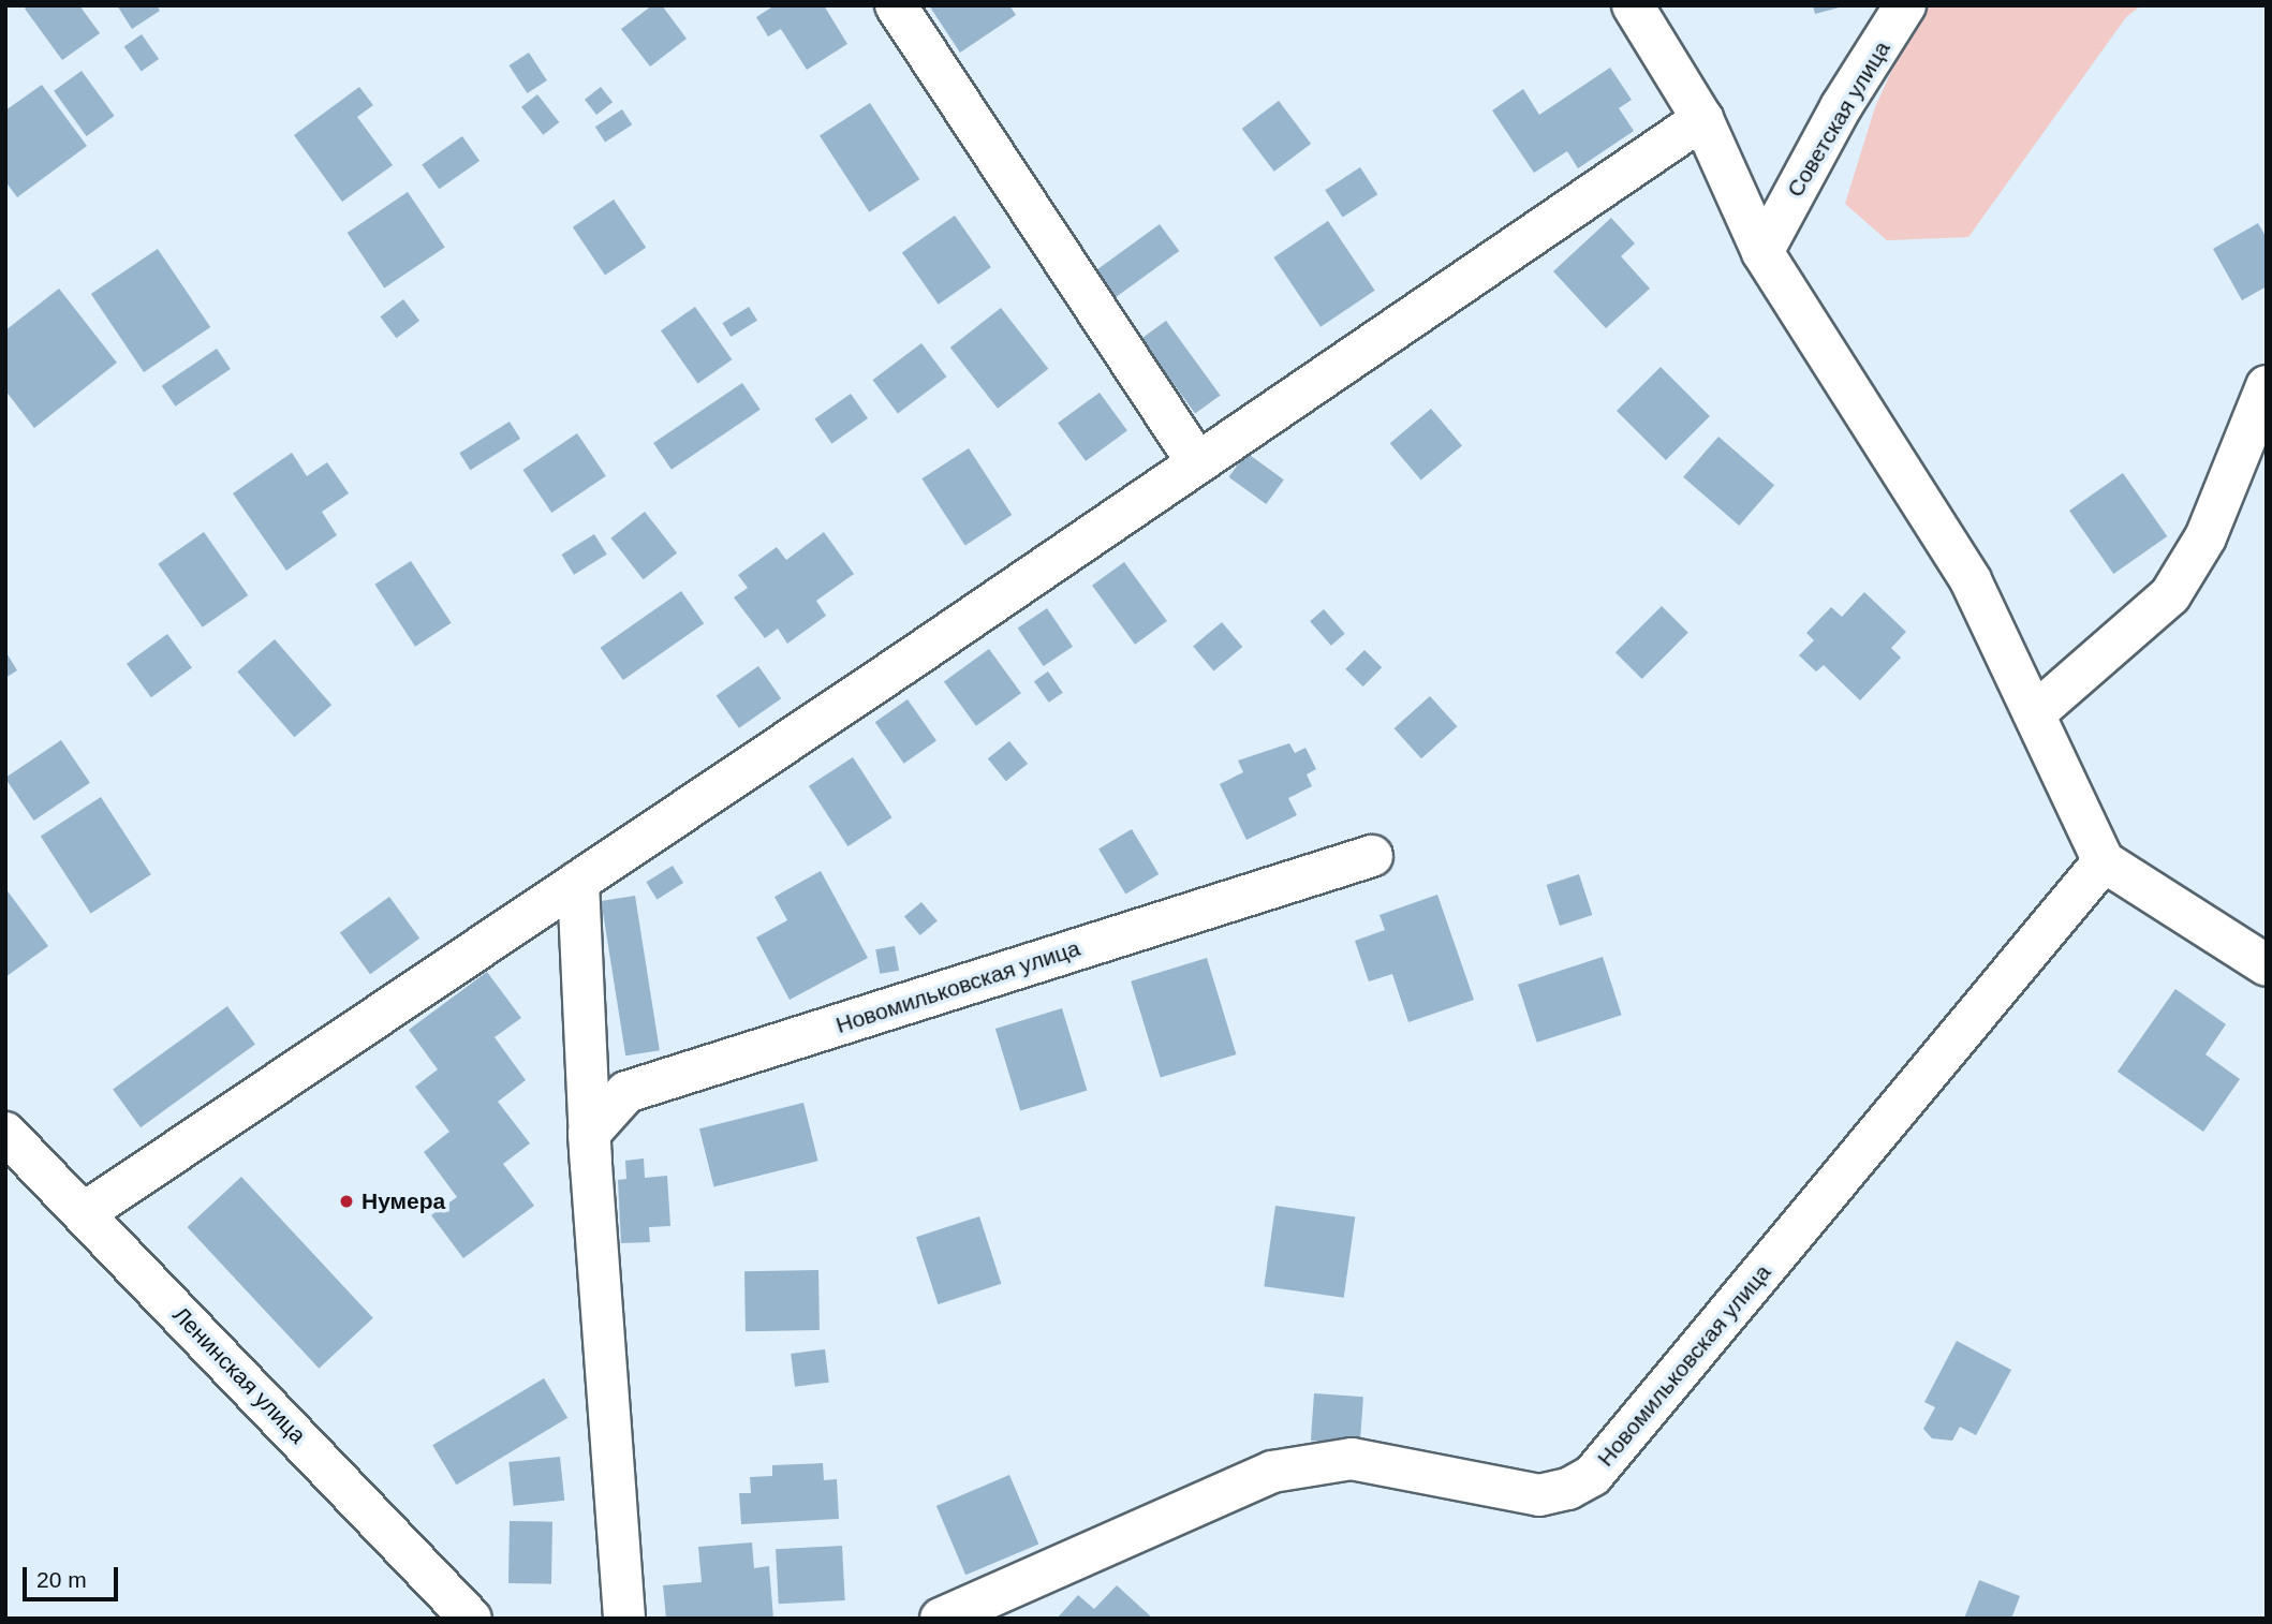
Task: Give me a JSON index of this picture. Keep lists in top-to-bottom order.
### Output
{
  "streets": {
    "street": ["Советская улица", "Новомильковская улица", "Ленинская улица"]
  },
  "places": ["Нумера"],
  "scale_bar": "20 m"
}
